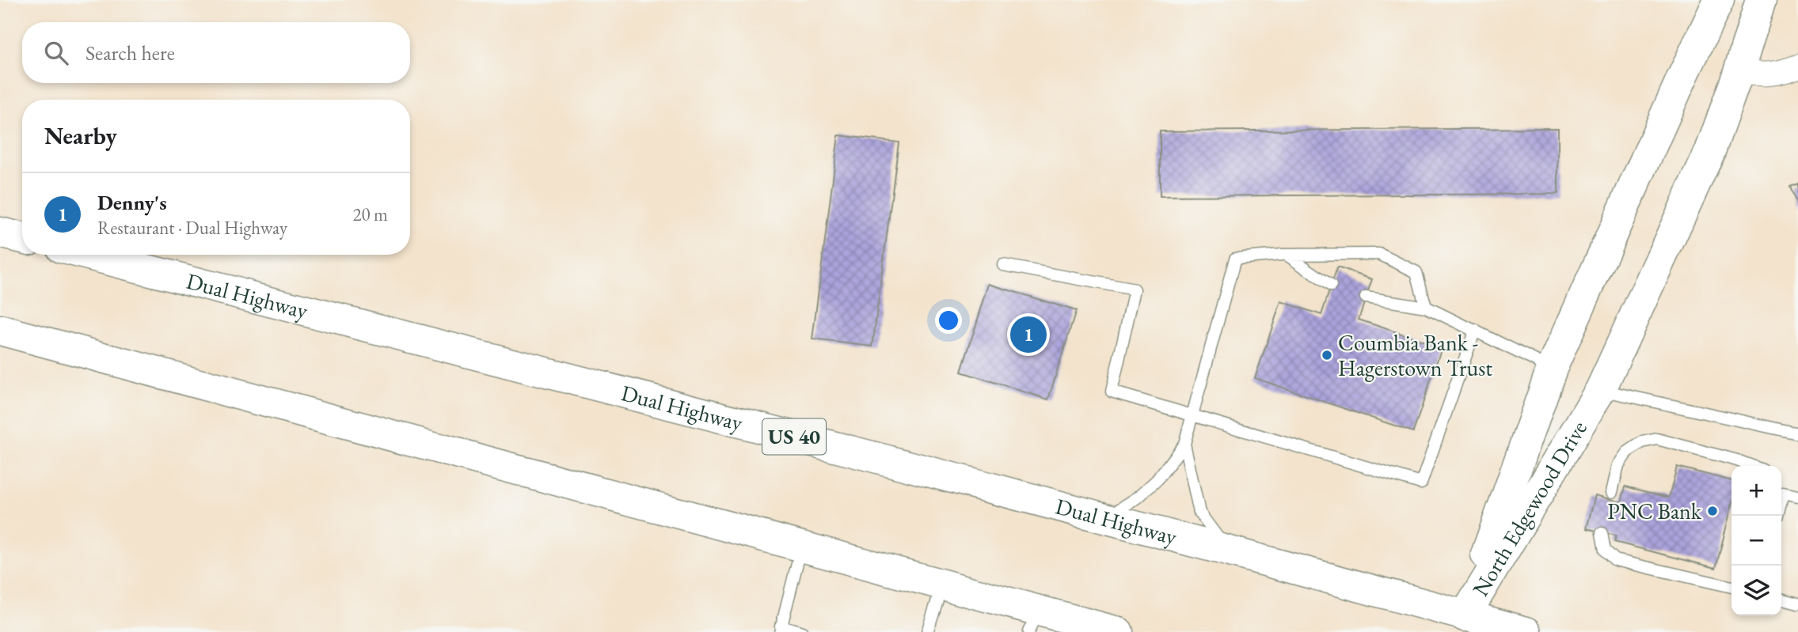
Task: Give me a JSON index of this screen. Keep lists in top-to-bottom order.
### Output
{
  "streets": {
    "main road": ["Dual Highway", "US 40", "North Edgewood Drive"]
  },
  "crossings": [
    ["Dual Highway", "North Edgewood Drive"]
  ],
  "places": ["Coumbia Bank - Hagerstown Trust", "PNC Bank"],
  "page": {
    "search": "Search here",
    "heading": "Nearby",
    "list": [
      {
        "mark": "1",
        "name": "Denny's",
        "note": "Restaurant · Dual Highway",
        "value": "20 m"
      }
    ],
    "pins": "1",
    "map_buttons": ["+", "−"]
  }
}
